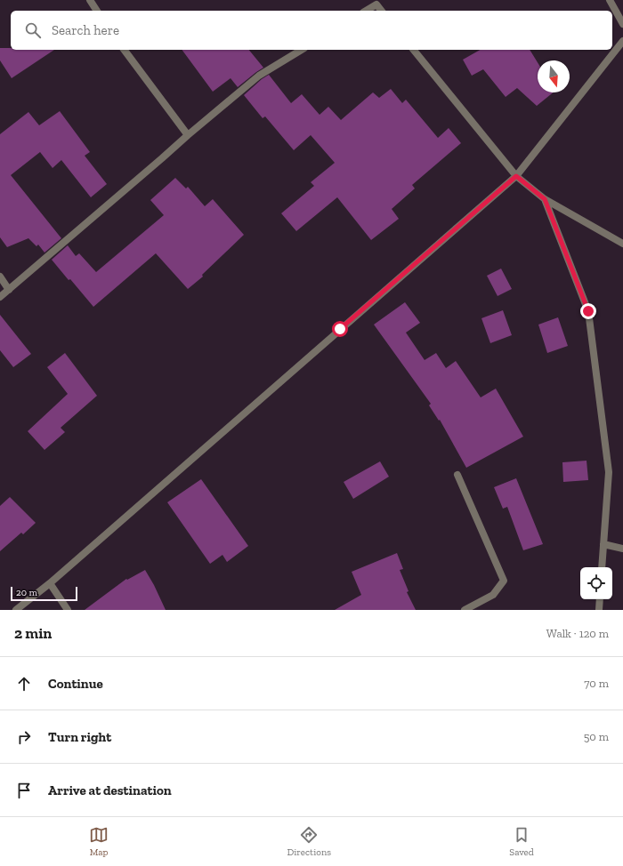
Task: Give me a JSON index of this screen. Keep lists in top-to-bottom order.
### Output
{
  "scale_bar": "20 m",
  "north": "bottom",
  "page": {
    "search": "Search here",
    "scale": "20 m",
    "heading": ["2 min", "Walk · 120 m"],
    "list": [
      ["Continue", "70 m"],
      ["Turn right", "50 m"],
      "Arrive at destination"
    ],
    "nav": ["Map", "Directions", "Saved"]
  }
}
